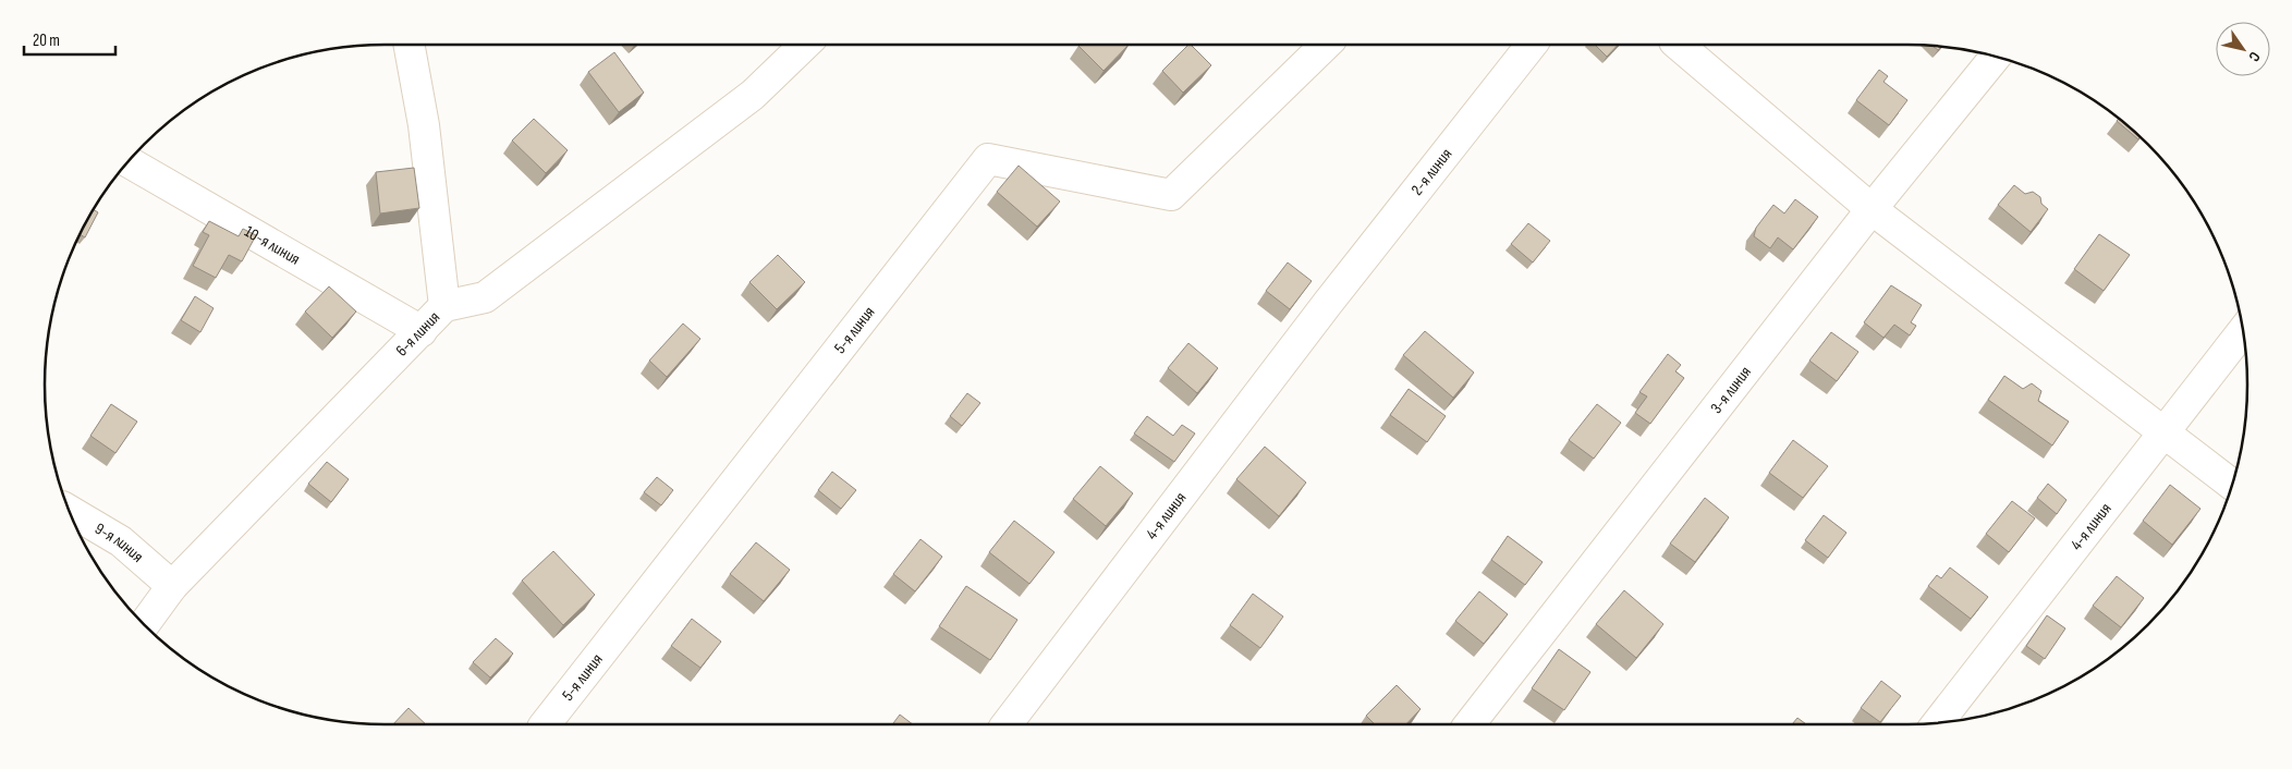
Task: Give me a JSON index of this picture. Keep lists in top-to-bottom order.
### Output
{
  "streets": {
    "street": [
      "2-я линия",
      "10-я линия",
      "5-я линия",
      "6-я линия",
      "3-я линия",
      "4-я линия",
      "9-я линия"
    ]
  },
  "crossings": [
    ["2-я линия", "4-я линия"],
    ["10-я линия", "6-я линия"],
    ["6-я линия", "9-я линия"]
  ],
  "scale_bar": "20 m",
  "north": "bottom right"
}
